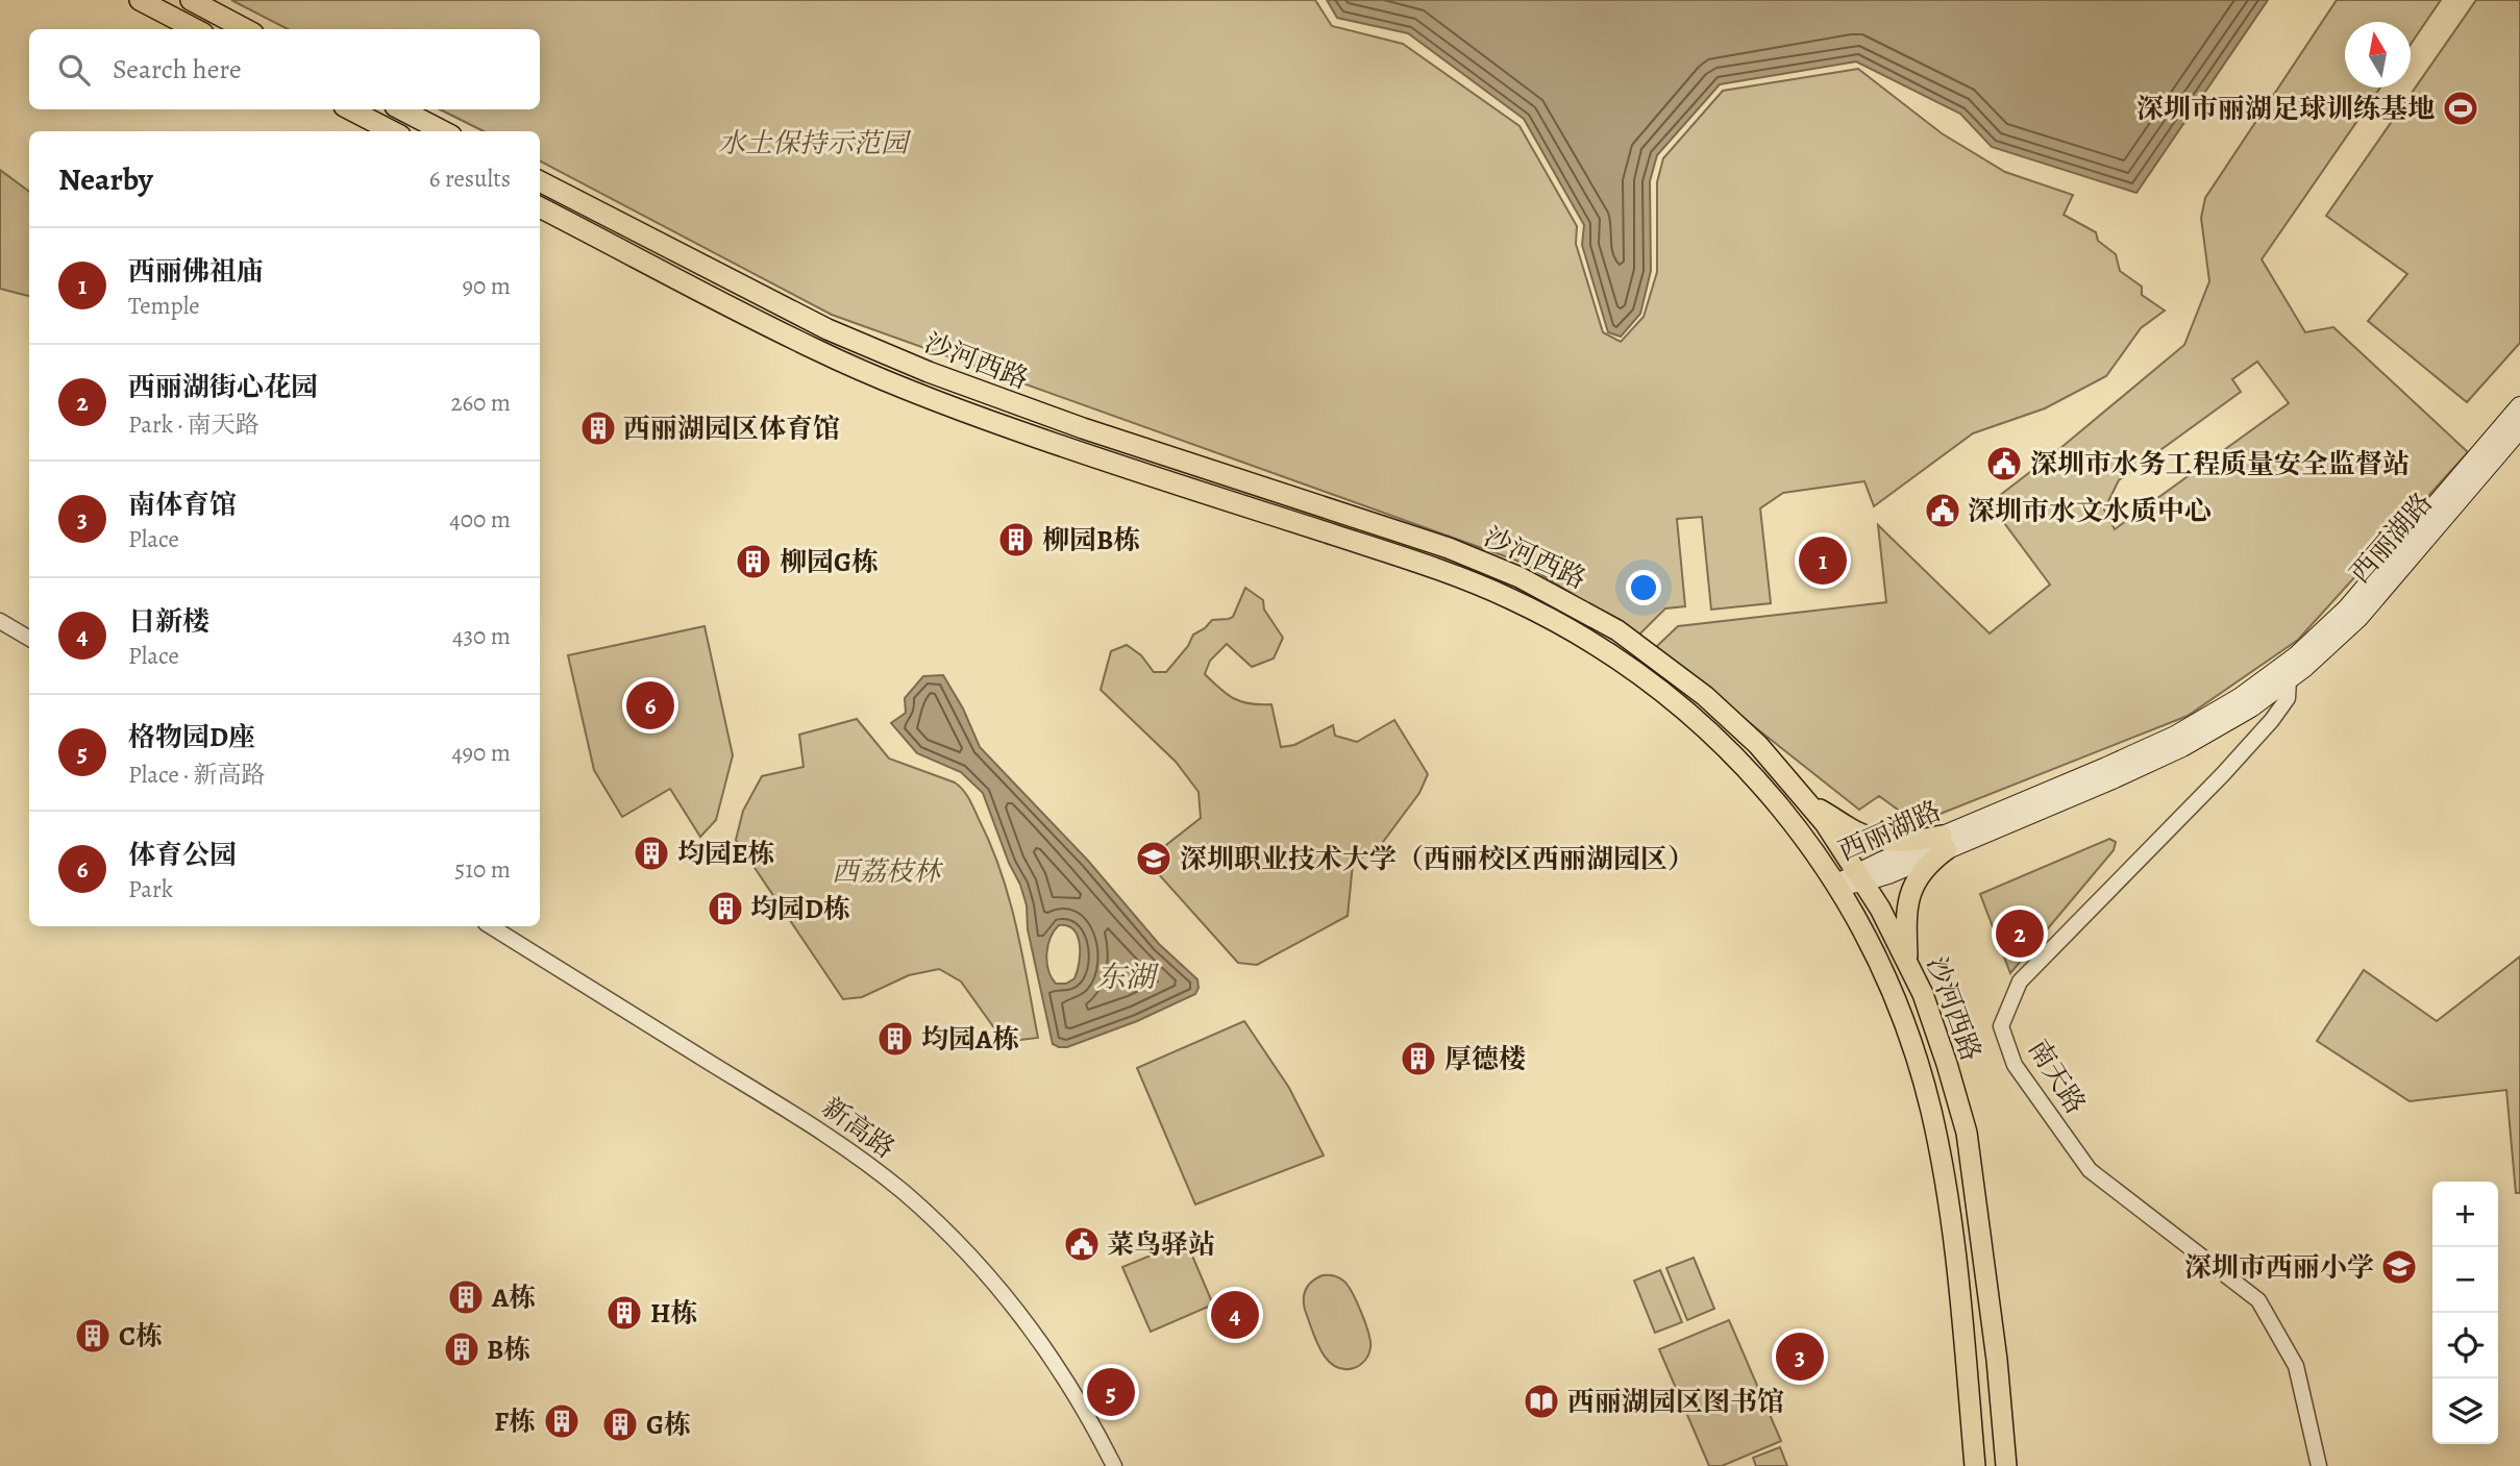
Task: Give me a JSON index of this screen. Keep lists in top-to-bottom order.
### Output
{
  "streets": {
    "main road": ["沙河西路", "西丽湖路"],
    "street": ["南天路", "新高路"]
  },
  "crossings": [
    ["沙河西路", "西丽湖路"],
    ["西丽湖路", "南天路"]
  ],
  "water": ["东湖"],
  "parks": ["水土保持示范园", "西荔枝林"],
  "places": {
    "sports": ["深圳市丽湖足球训练基地"],
    "building": [
      "西丽湖园区体育馆",
      "柳园B栋",
      "柳园G栋",
      "均园E栋",
      "均园D栋",
      "均园A栋",
      "厚德楼",
      "A栋",
      "H栋",
      "C栋",
      "B栋",
      "F栋",
      "G栋"
    ],
    "public building": ["深圳市水务工程质量安全监督站", "深圳市水文水质中心", "菜鸟驿站"],
    "school or university": ["深圳职业技术大学（西丽校区西丽湖园区）", "深圳市西丽小学"],
    "library": ["西丽湖园区图书馆"]
  },
  "north": "top",
  "page": {
    "search": "Search here",
    "heading": ["Nearby", "6 results"],
    "list": [
      {
        "mark": "1",
        "name": "西丽佛祖庙",
        "note": "Temple",
        "value": "90 m"
      },
      {
        "mark": "2",
        "name": "西丽湖街心花园",
        "note": "Park · 南天路",
        "value": "260 m"
      },
      {
        "mark": "3",
        "name": "南体育馆",
        "note": "Place",
        "value": "400 m"
      },
      {
        "mark": "4",
        "name": "日新楼",
        "note": "Place",
        "value": "430 m"
      },
      {
        "mark": "5",
        "name": "格物园D座",
        "note": "Place · 新高路",
        "value": "490 m"
      },
      {
        "mark": "6",
        "name": "体育公园",
        "note": "Park",
        "value": "510 m"
      }
    ],
    "pins": [
      "1",
      "6",
      "2",
      "4",
      "3",
      "5"
    ],
    "map_buttons": ["+", "−"]
  }
}
